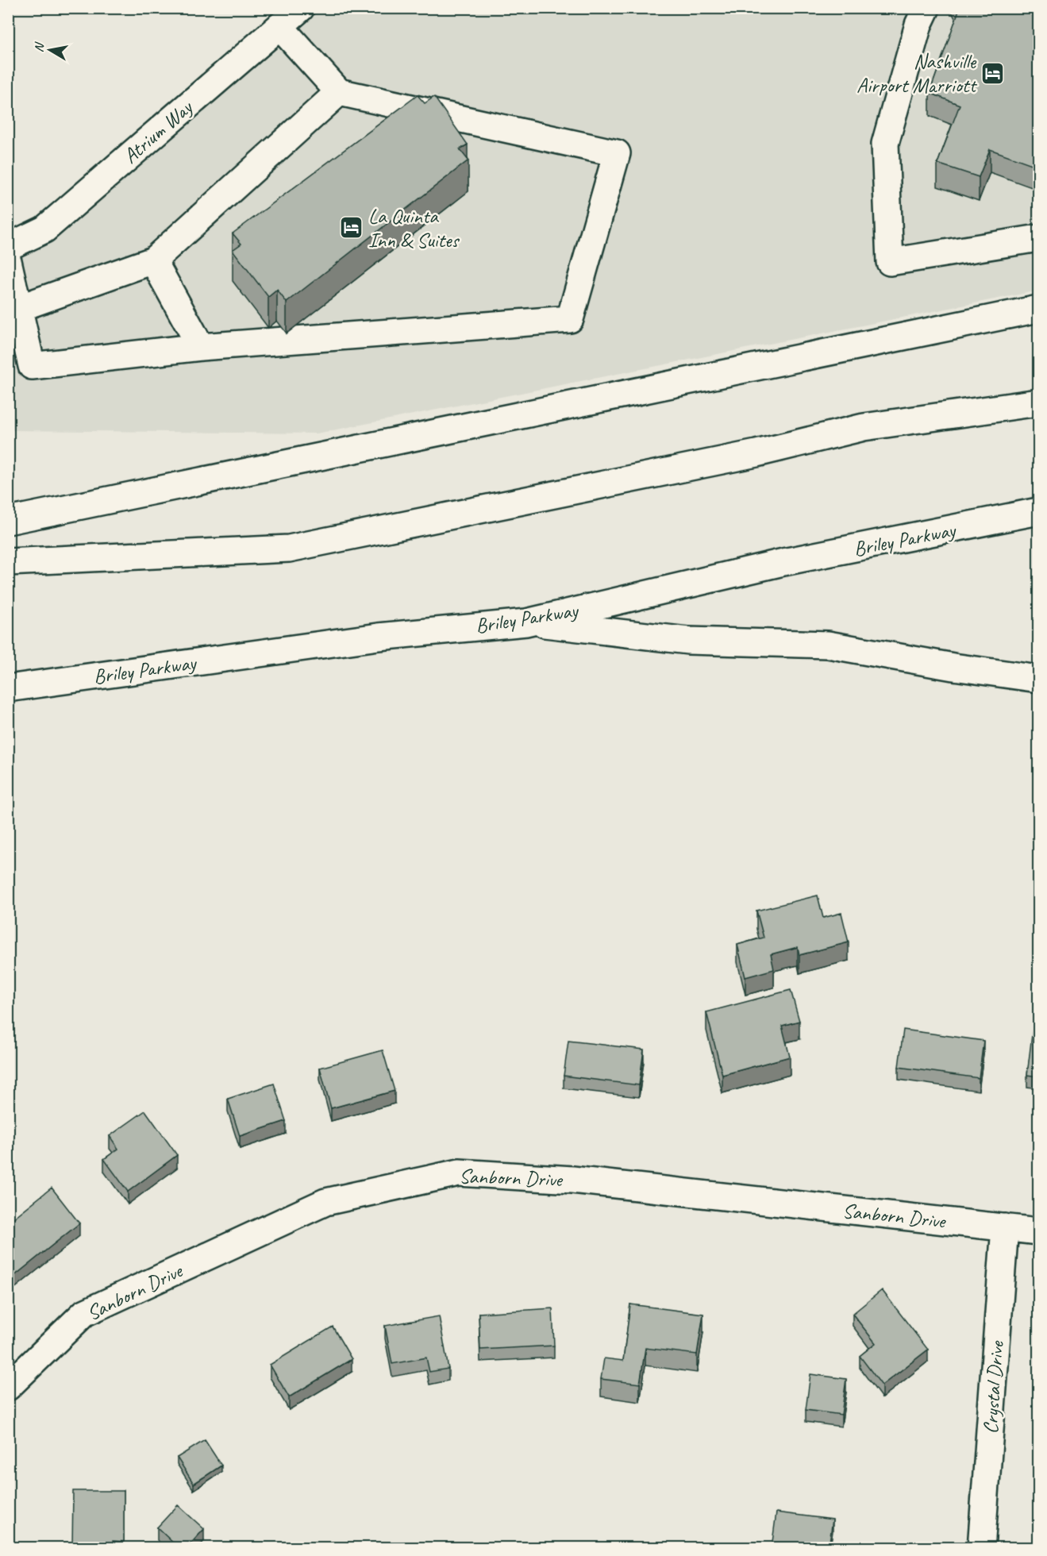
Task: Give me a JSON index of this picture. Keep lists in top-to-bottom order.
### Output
{
  "streets": {
    "main road": [
      "Atrium Way",
      "Briley Parkway",
      "Sanborn Drive",
      "Crystal Drive"
    ]
  },
  "crossings": [
    ["Sanborn Drive", "Crystal Drive"]
  ],
  "places": {
    "hotel": ["Nashville Airport Marriott", "La Quinta Inn & Suites"]
  },
  "north": "left"
}
